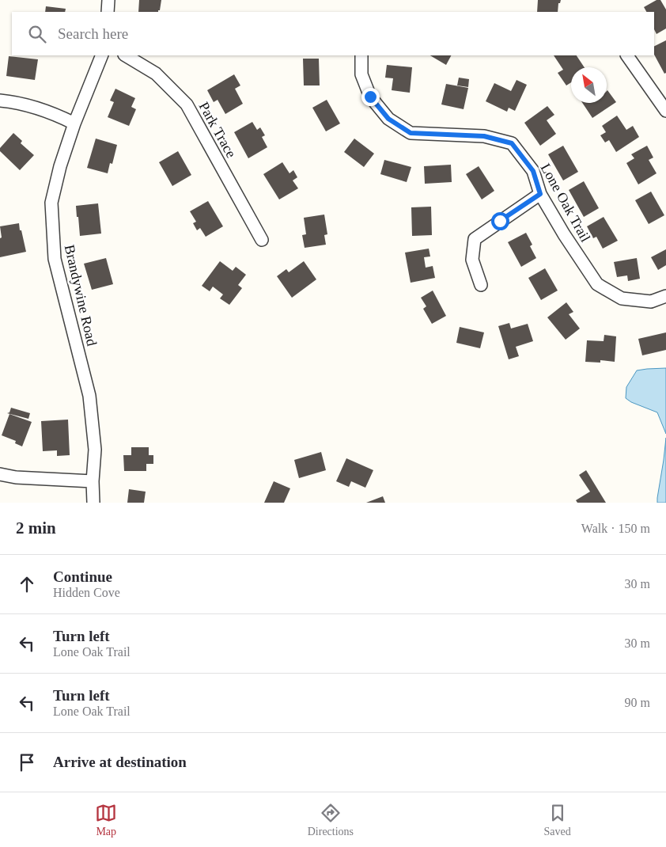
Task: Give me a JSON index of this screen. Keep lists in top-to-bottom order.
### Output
{
  "streets": {
    "street": ["Park Trace", "Lone Oak Trail", "Brandywine Road"]
  },
  "north": "top left",
  "page": {
    "search": "Search here",
    "heading": ["2 min", "Walk · 150 m"],
    "list": [
      ["Continue", "Hidden Cove", "30 m"],
      ["Turn left", "Lone Oak Trail", "30 m"],
      ["Turn left", "Lone Oak Trail", "90 m"],
      "Arrive at destination"
    ],
    "nav": ["Map", "Directions", "Saved"]
  }
}
